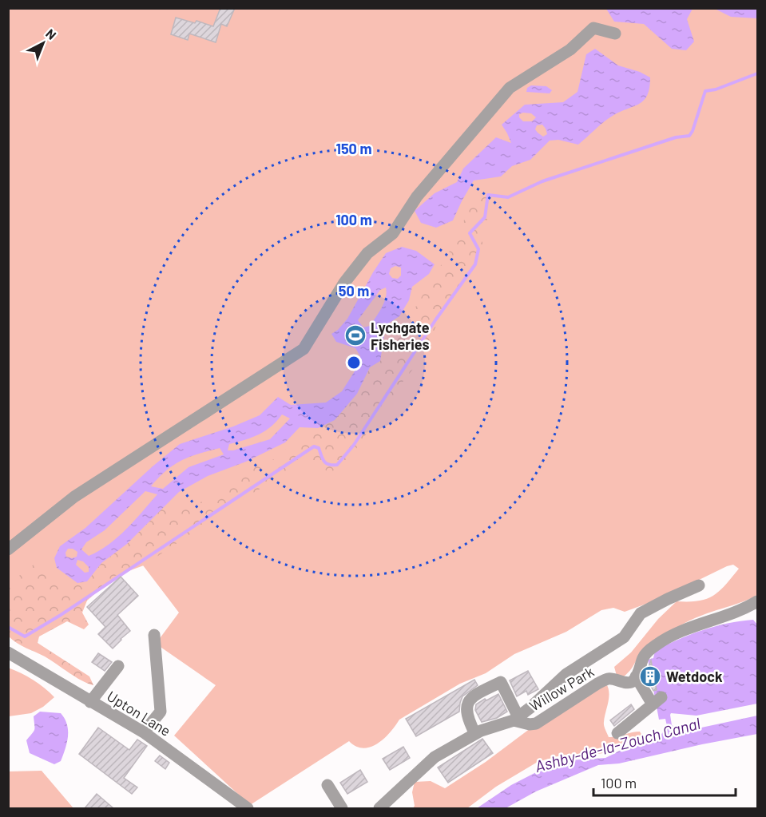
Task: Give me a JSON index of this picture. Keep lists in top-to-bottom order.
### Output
{
  "streets": {
    "street": ["Willow Park", "Upton Lane"]
  },
  "water": ["Ashby-de-la-Zouch Canal"],
  "places": {
    "sports": ["Lychgate Fisheries"],
    "building": ["Wetdock"]
  },
  "scale_bar": "100 m",
  "north": "top right",
  "rings": ["150 m", "100 m", "50 m"]
}
